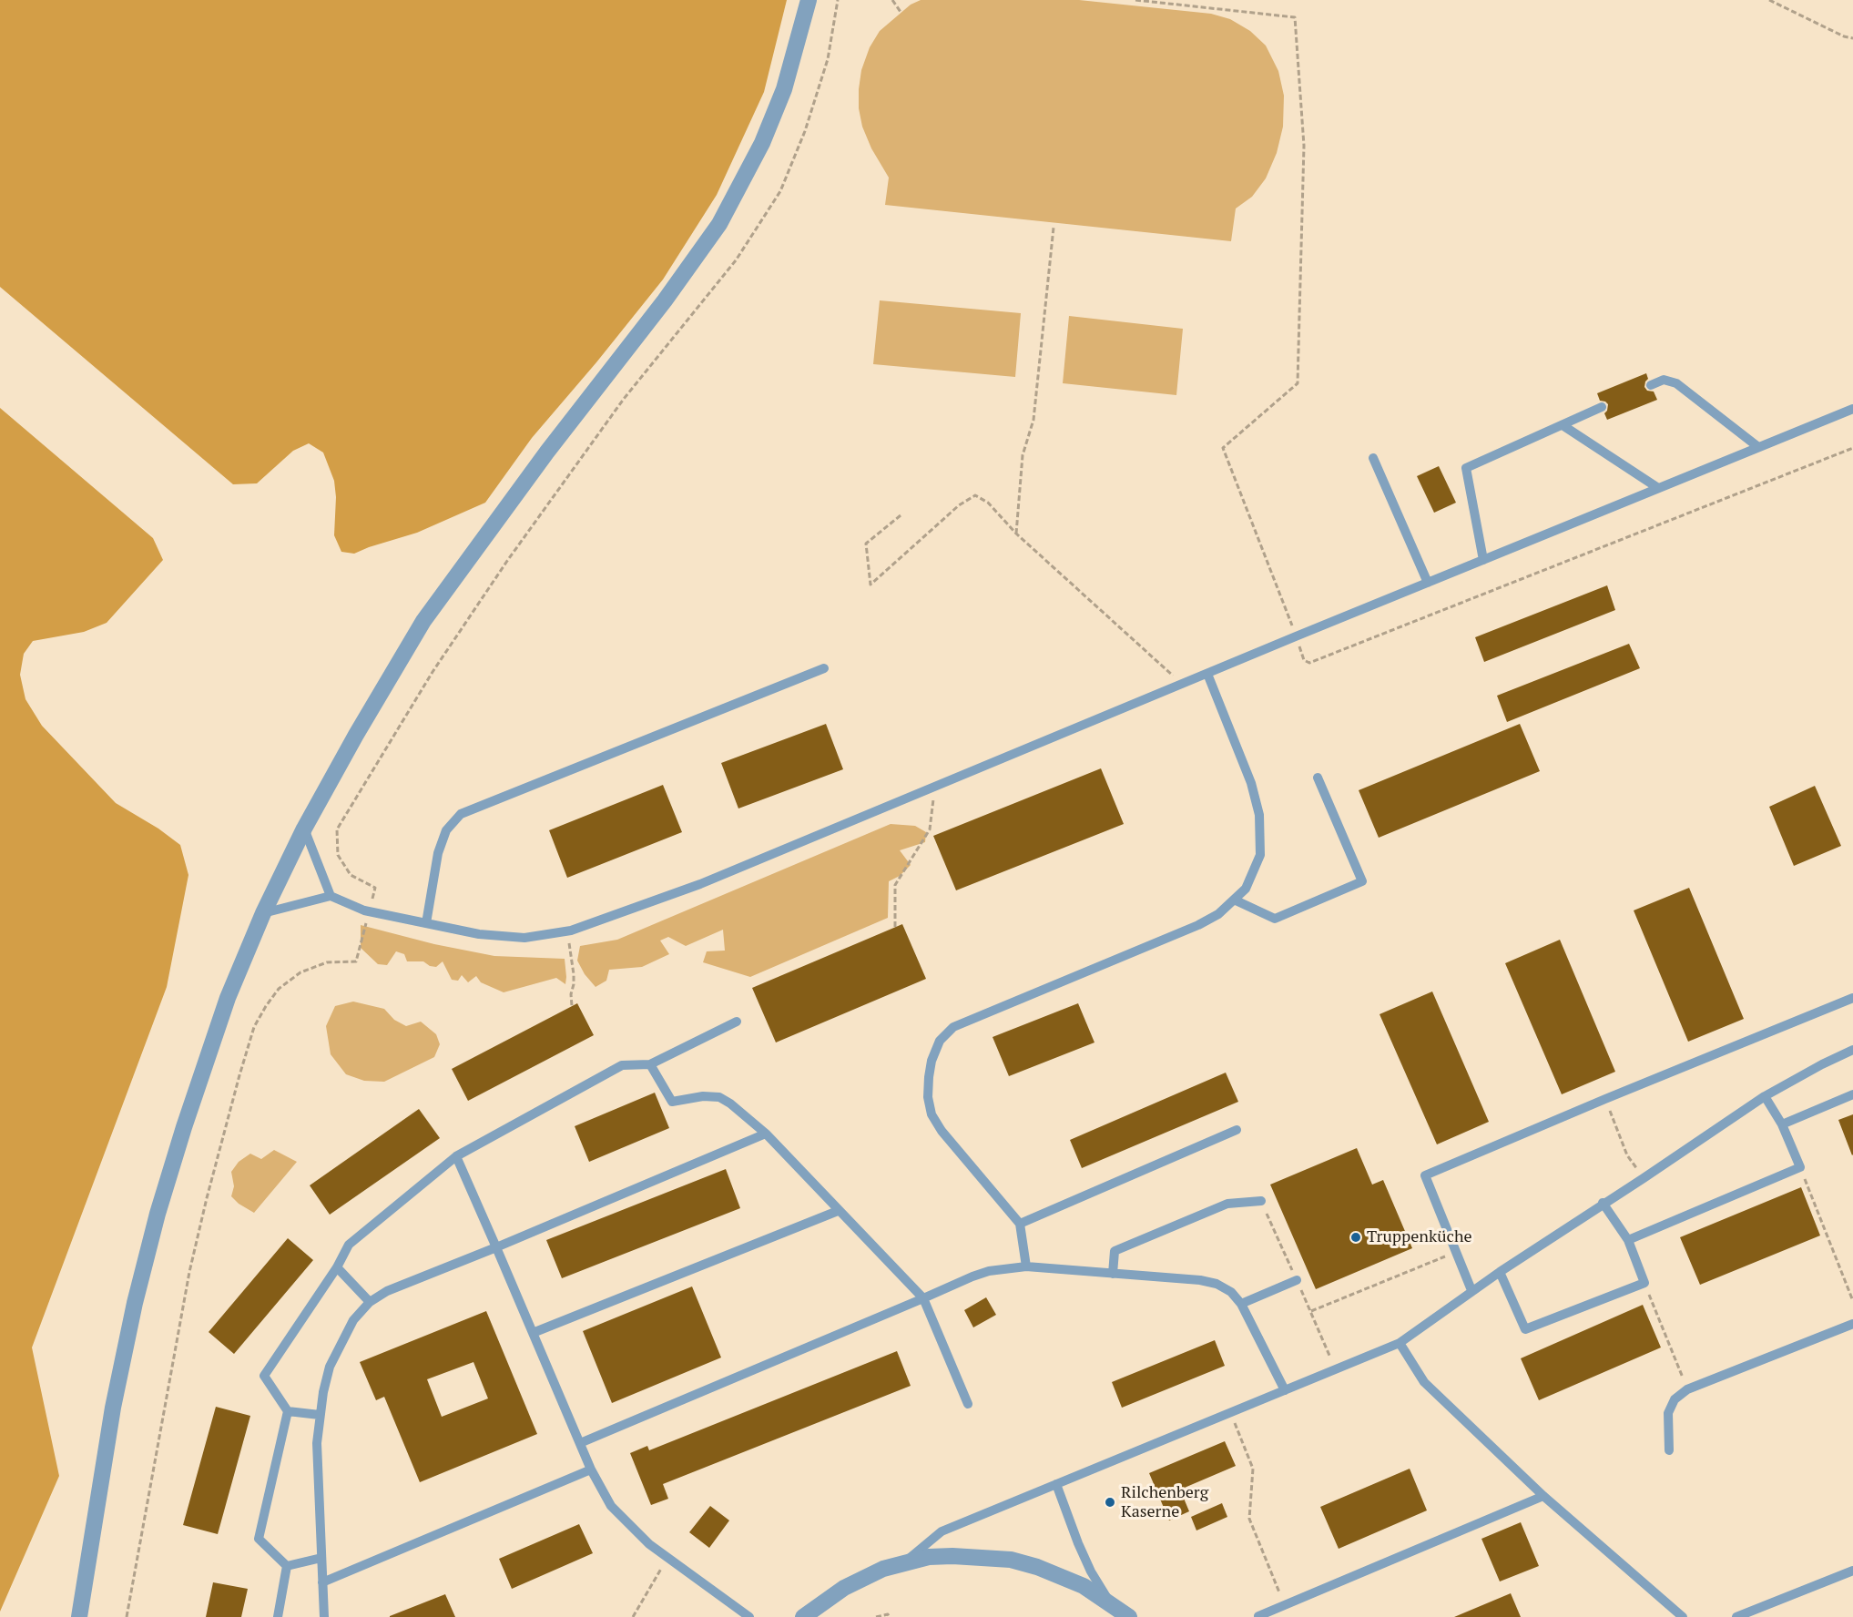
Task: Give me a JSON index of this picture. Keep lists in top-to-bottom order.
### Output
{
  "places": ["Truppenküche", "Rilchenberg Kaserne"]
}
